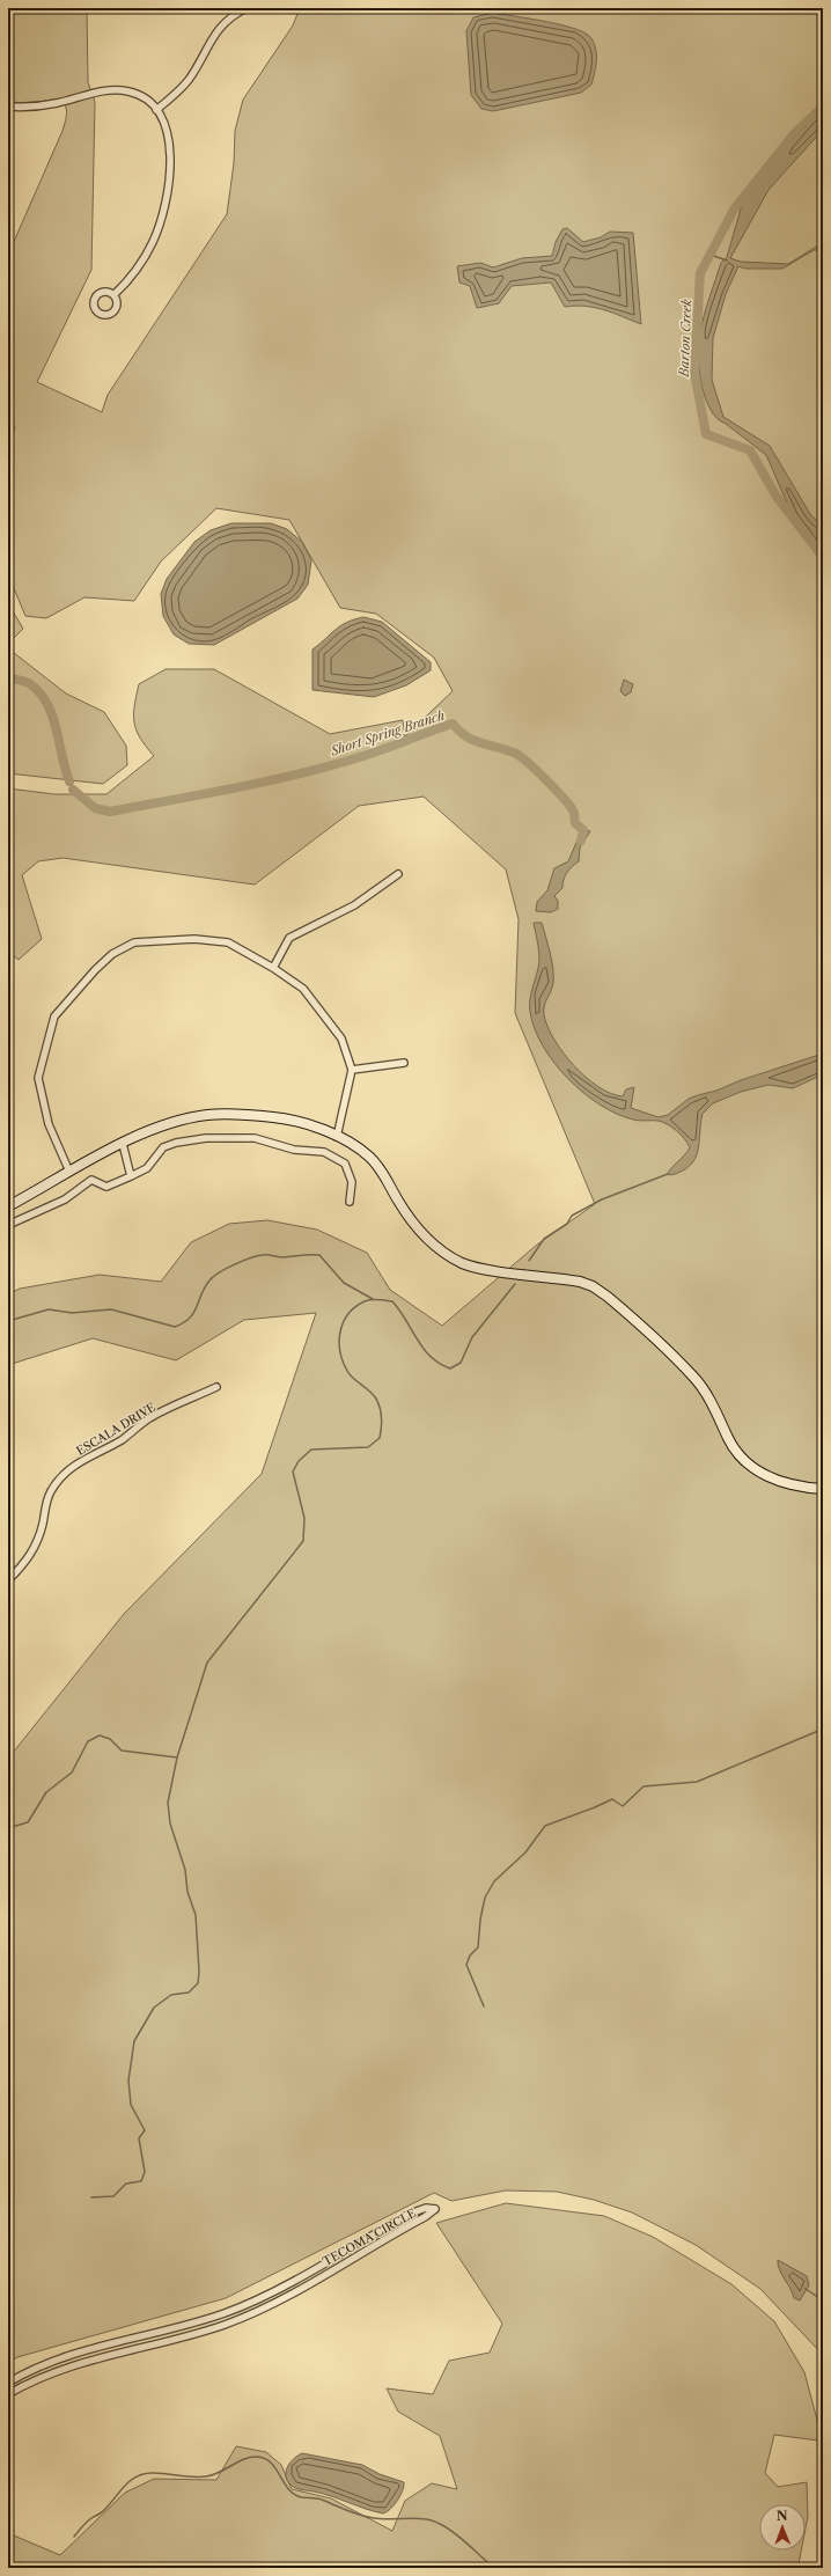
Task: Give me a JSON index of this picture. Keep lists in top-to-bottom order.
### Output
{
  "streets": {
    "street": ["ESCALA DRIVE", "TECOMA CIRCLE"]
  },
  "water": ["Barton Creek", "Short Spring Branch"],
  "north": "top"
}
